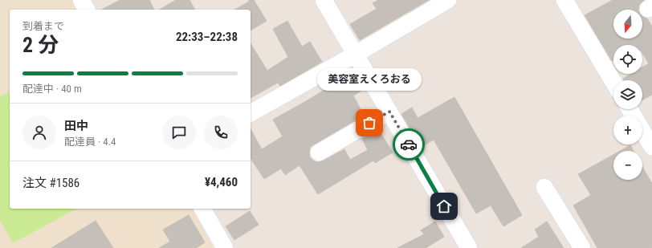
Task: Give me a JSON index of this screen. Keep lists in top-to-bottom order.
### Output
{
  "places": ["美容室えくろおる"],
  "north": "bottom",
  "page": {
    "map_buttons": ["+", "−"],
    "heading": ["2 分", "到着まで", "22:33–22:38"],
    "panel": [
      "田中",
      "配達員 · 4.4",
      "注文 #1586",
      "¥4,460"
    ],
    "bar": "配達中 · 40 m",
    "bubble": "美容室えくろおる"
  }
}
